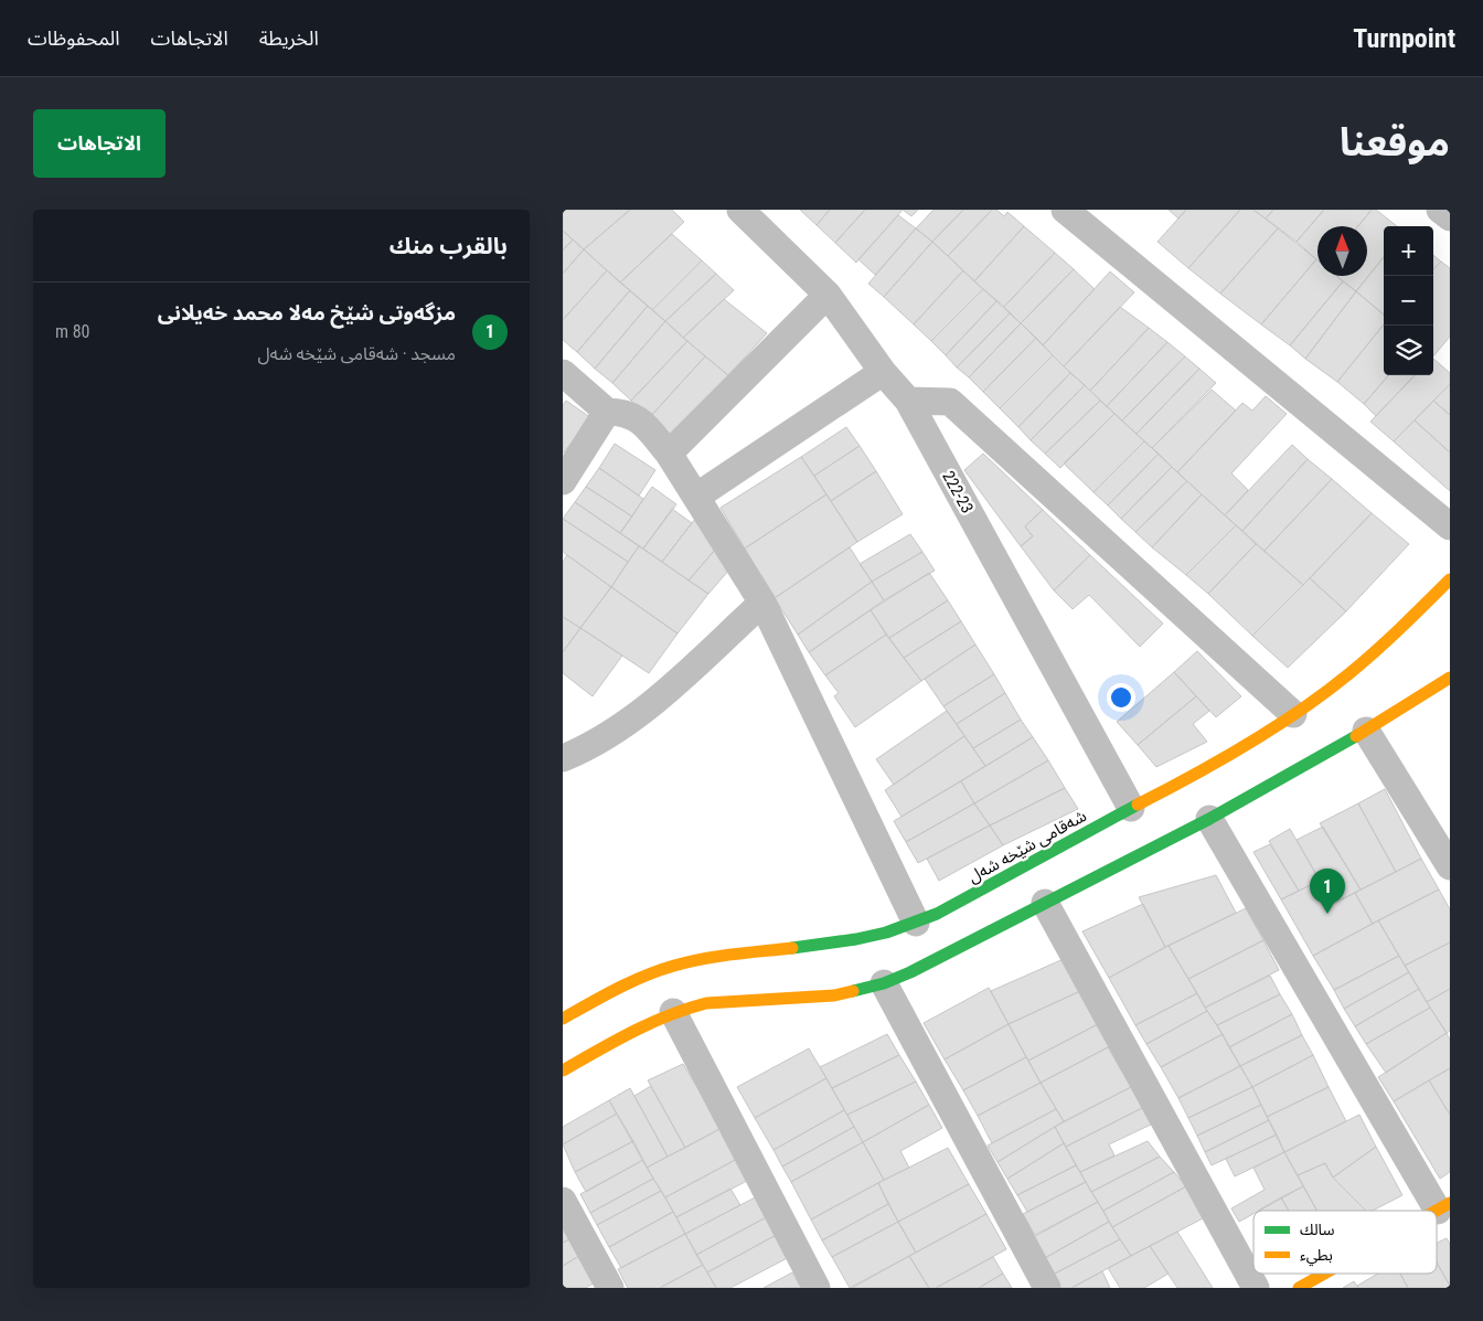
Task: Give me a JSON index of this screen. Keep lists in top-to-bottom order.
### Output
{
  "streets": {
    "street": ["222-23", "شەقامی شێخه‌ شه‌ل"]
  },
  "crossings": [
    ["222-23", "شەقامی شێخه‌ شه‌ل"]
  ],
  "legend": ["سالك", "بطيء"],
  "north": "top",
  "page": {
    "header": "Turnpoint",
    "nav": ["الخريطة", "الاتجاهات", "المحفوظات"],
    "title": "موقعنا",
    "buttons": "الاتجاهات",
    "heading": "بالقرب منك",
    "map_buttons": ["+", "−"],
    "list": [
      {
        "mark": "1",
        "name": "مزگەوتی شێخ مەلا محمد خەیلانی",
        "note": "مسجد · شەقامی شێخه‌ شه‌ل",
        "value": "80 m"
      }
    ],
    "pins": "1"
  }
}
